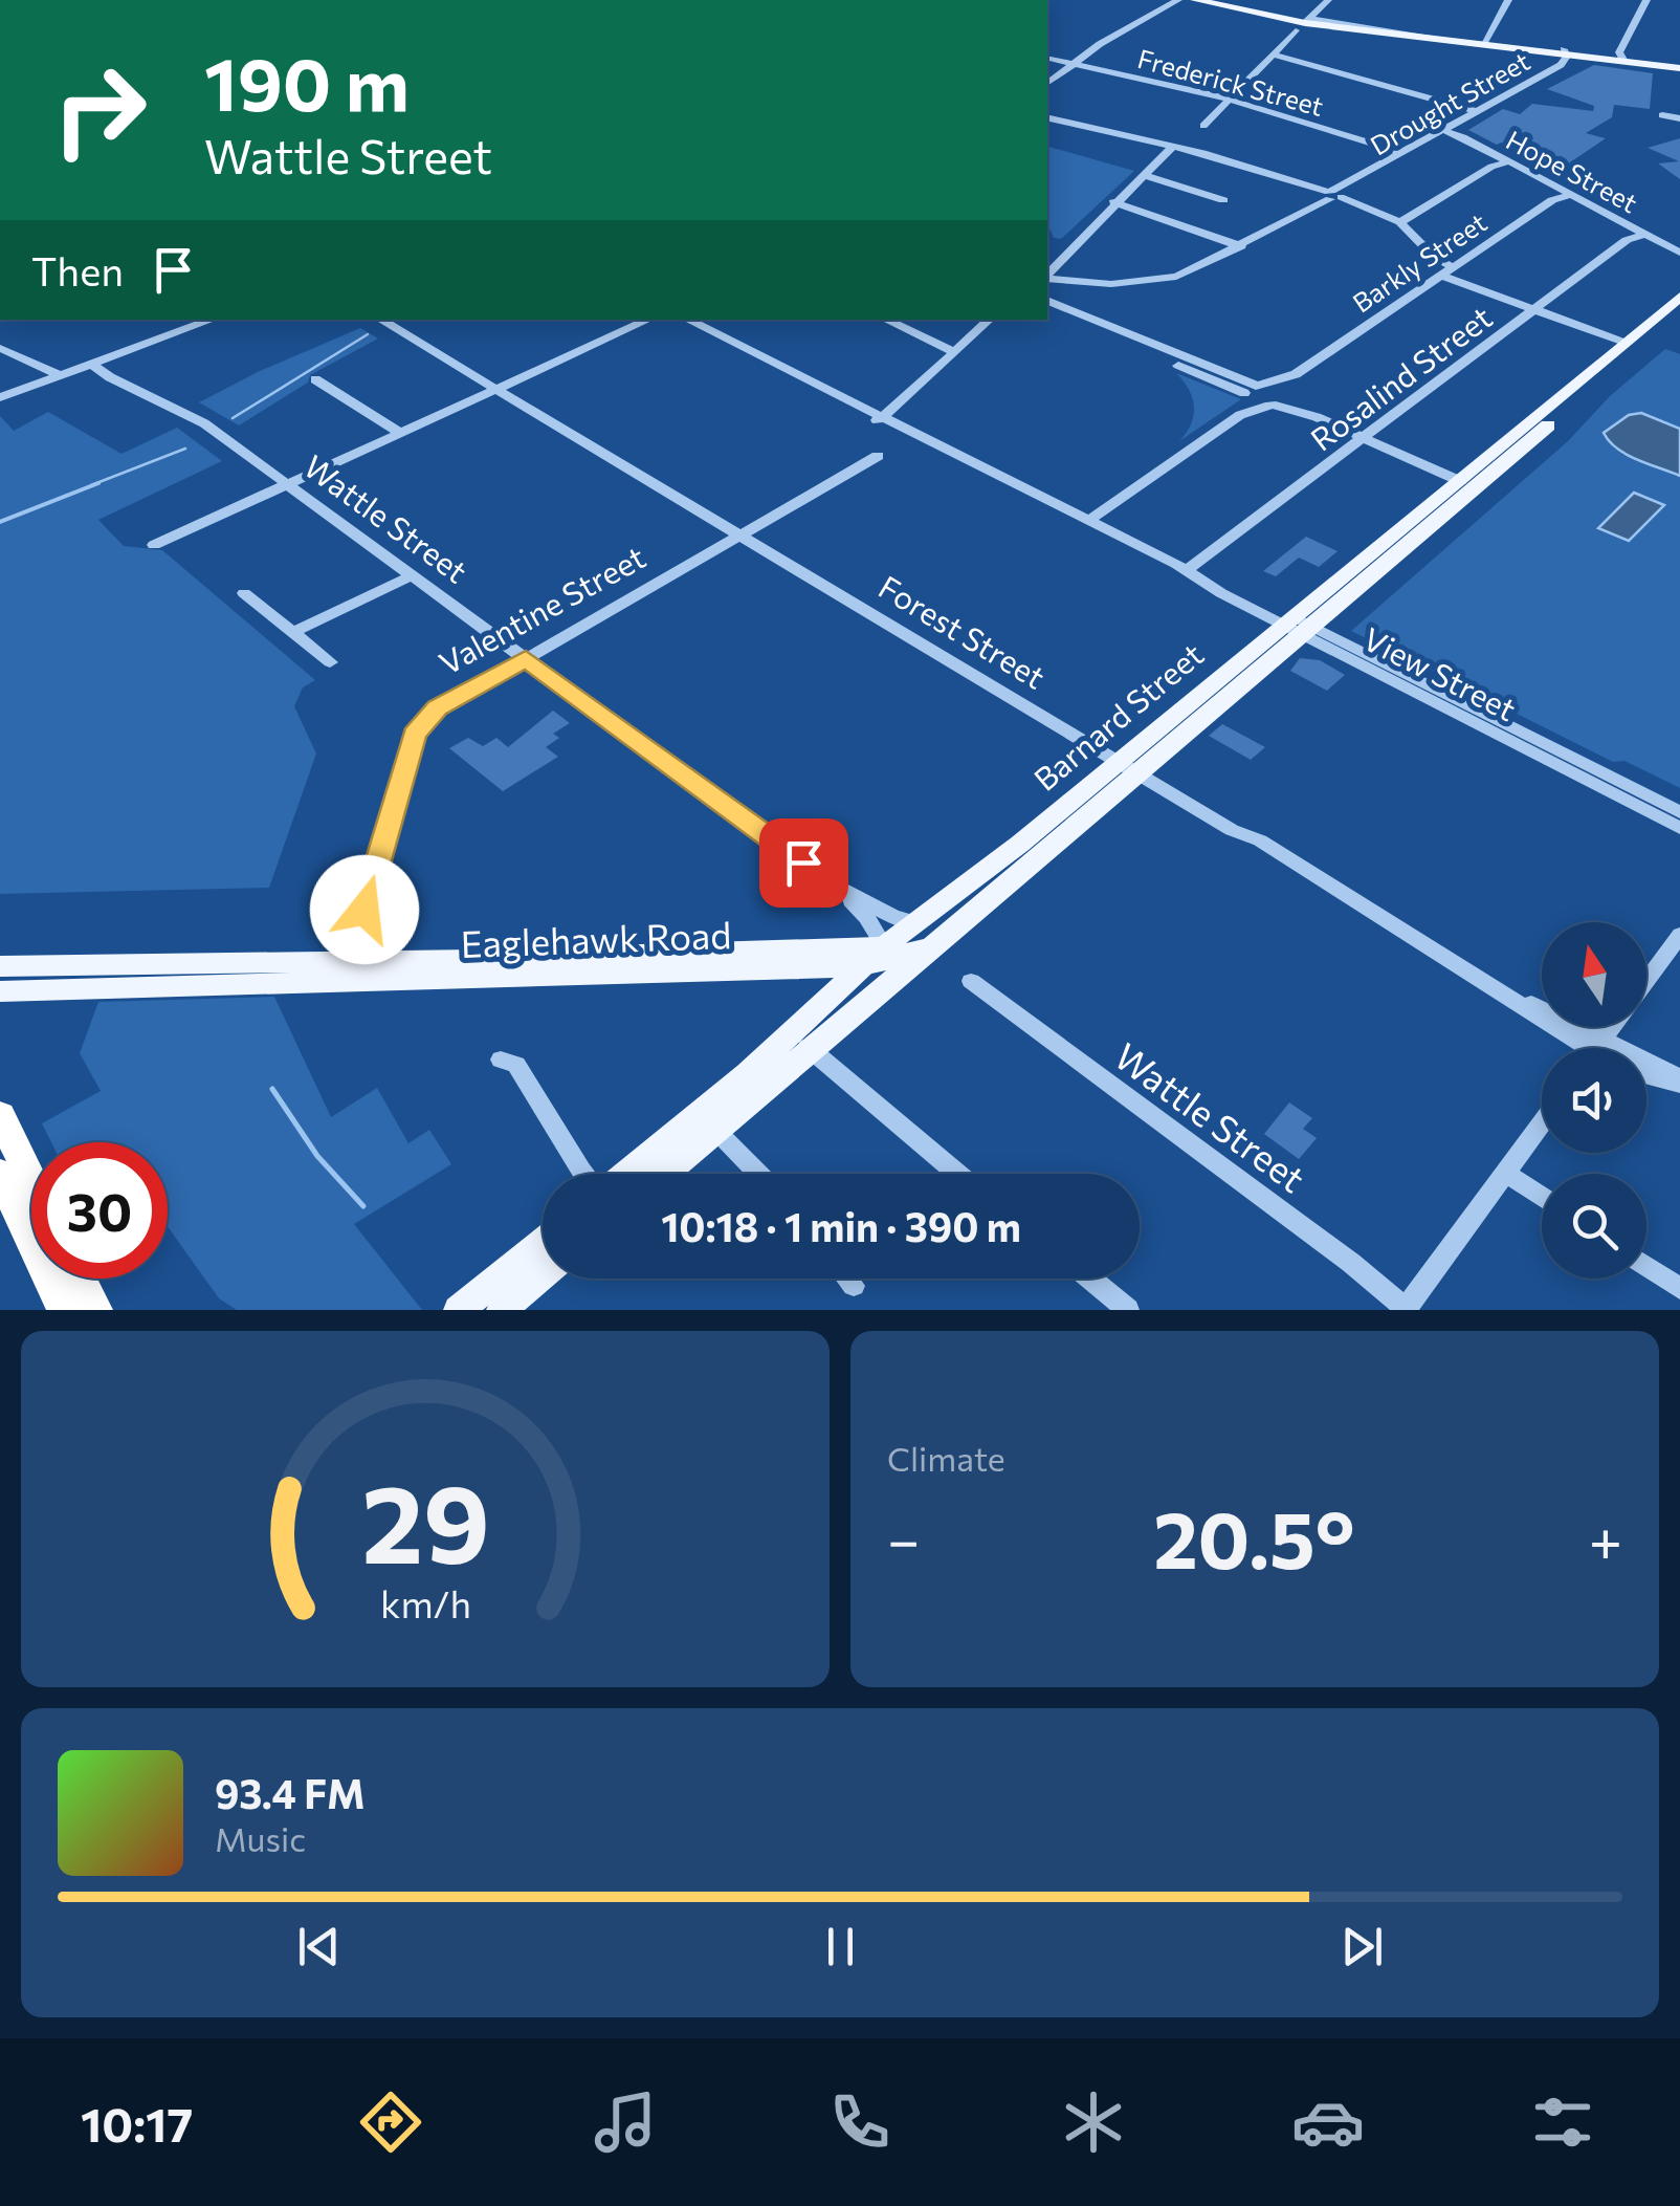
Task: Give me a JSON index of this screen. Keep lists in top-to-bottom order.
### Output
{
  "streets": {
    "main road": ["Barnard Street", "Eaglehawk Road"],
    "street": [
      "Frederick Street",
      "Drought Street",
      "Hope Street",
      "Barkly Street",
      "Rosalind Street",
      "Wattle Street",
      "Valentine Street",
      "Forest Street",
      "View Street"
    ]
  },
  "crossings": [
    ["Frederick Street", "Drought Street"],
    ["Drought Street", "Hope Street"],
    ["Hope Street", "Barkly Street"],
    ["Hope Street", "Rosalind Street"],
    ["Rosalind Street", "View Street"],
    ["Wattle Street", "Valentine Street"],
    ["Wattle Street", "Barnard Street"],
    ["Wattle Street", "Eaglehawk Road"],
    ["Valentine Street", "Forest Street"],
    ["Valentine Street", "Eaglehawk Road"],
    ["Forest Street", "Barnard Street"],
    ["View Street", "Barnard Street"],
    ["Barnard Street", "Eaglehawk Road"]
  ],
  "north": "top",
  "page": {
    "turn": ["190 m", "Wattle Street"],
    "then": "Then",
    "limit": "30",
    "trip": "10:18 · 1 min · 390 m",
    "tile": "Climate",
    "heat": ["−", "20.5°", "+"],
    "song": ["93.4 FM", "Music"],
    "tabs": "10:17",
    "gauge": ["29", "km/h"]
  }
}
